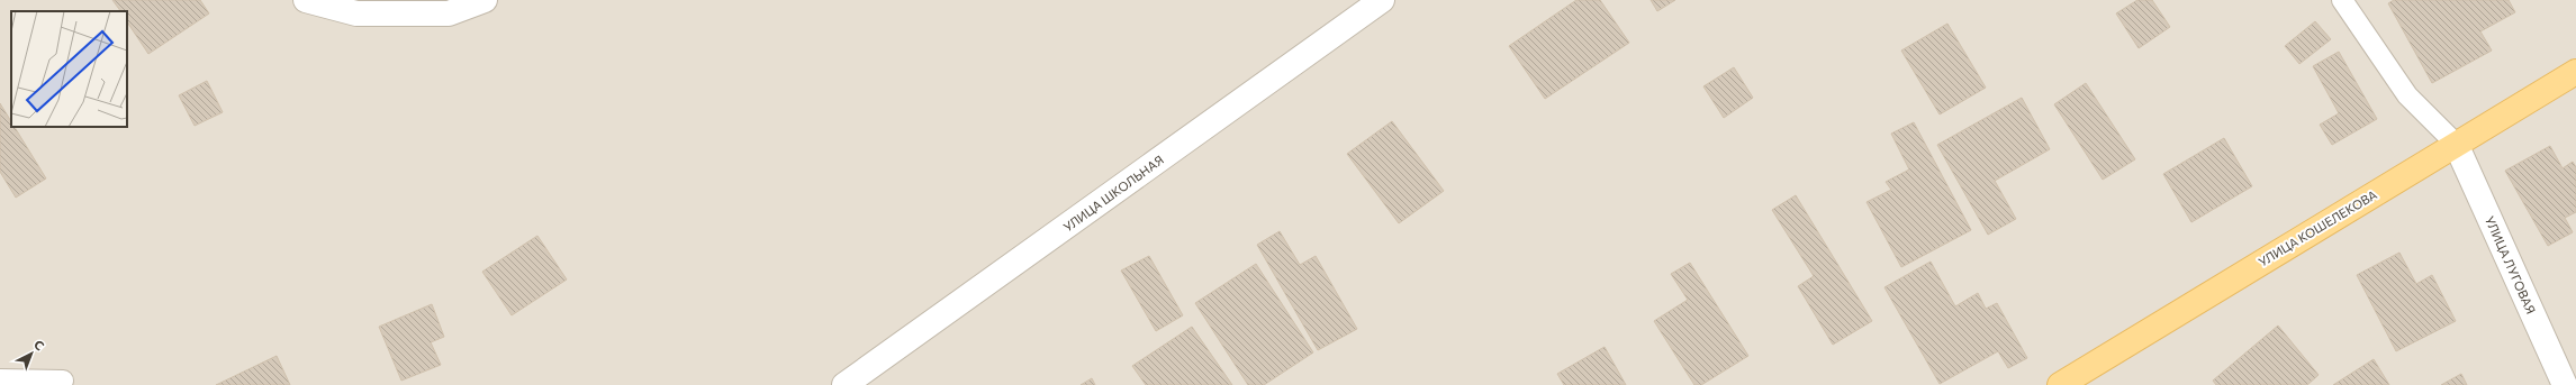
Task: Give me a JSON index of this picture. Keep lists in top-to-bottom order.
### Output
{
  "streets": {
    "main road": ["УЛИЦА КОШЕЛЕКОВА"],
    "street": ["УЛИЦА ШКОЛЬНАЯ", "УЛИЦА ЛУГОВАЯ"]
  },
  "crossings": [
    ["УЛИЦА КОШЕЛЕКОВА", "УЛИЦА ЛУГОВАЯ"]
  ],
  "north": "top right"
}
